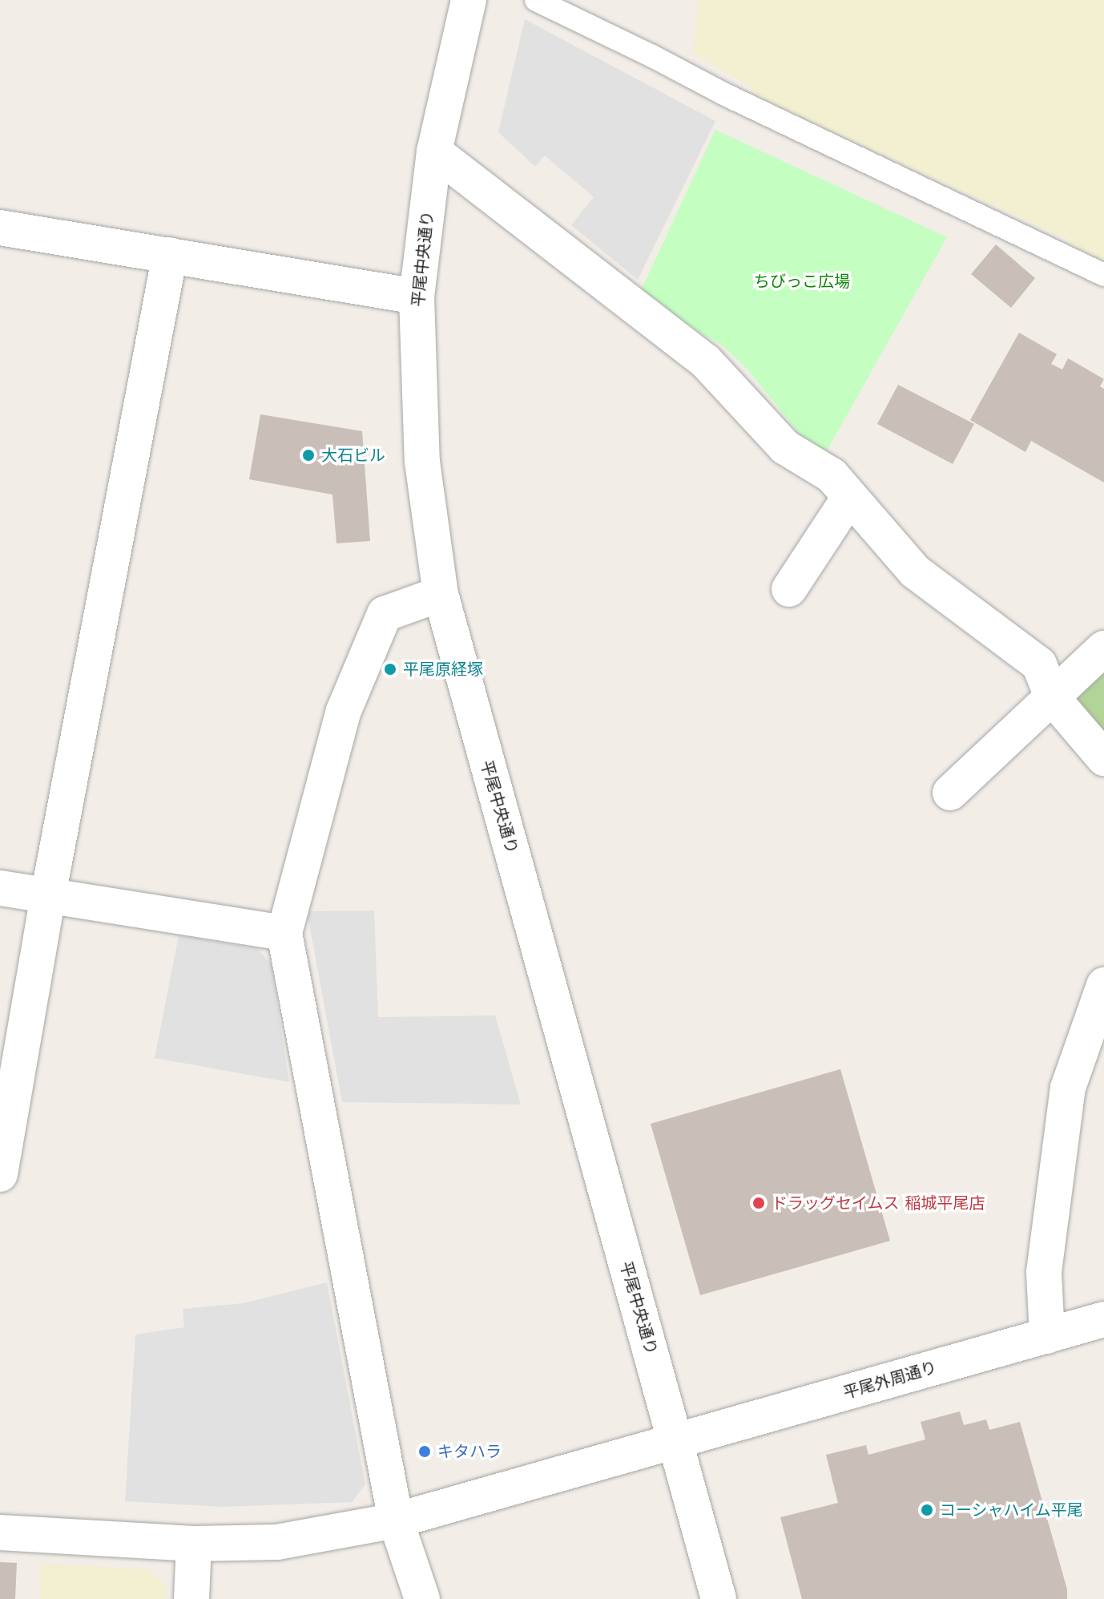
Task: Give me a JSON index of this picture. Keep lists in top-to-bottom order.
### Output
{
  "streets": {
    "street": ["平尾中央通り", "平尾外周通り"]
  },
  "crossings": [
    ["平尾中央通り", "平尾外周通り"]
  ],
  "parks": ["ちびっこ広場"],
  "places": [
    "大石ビル",
    "平尾原経塚",
    "ドラッグセイムス 稲城平尾店",
    "キタハラ",
    "コーシャハイム平尾"
  ]
}
